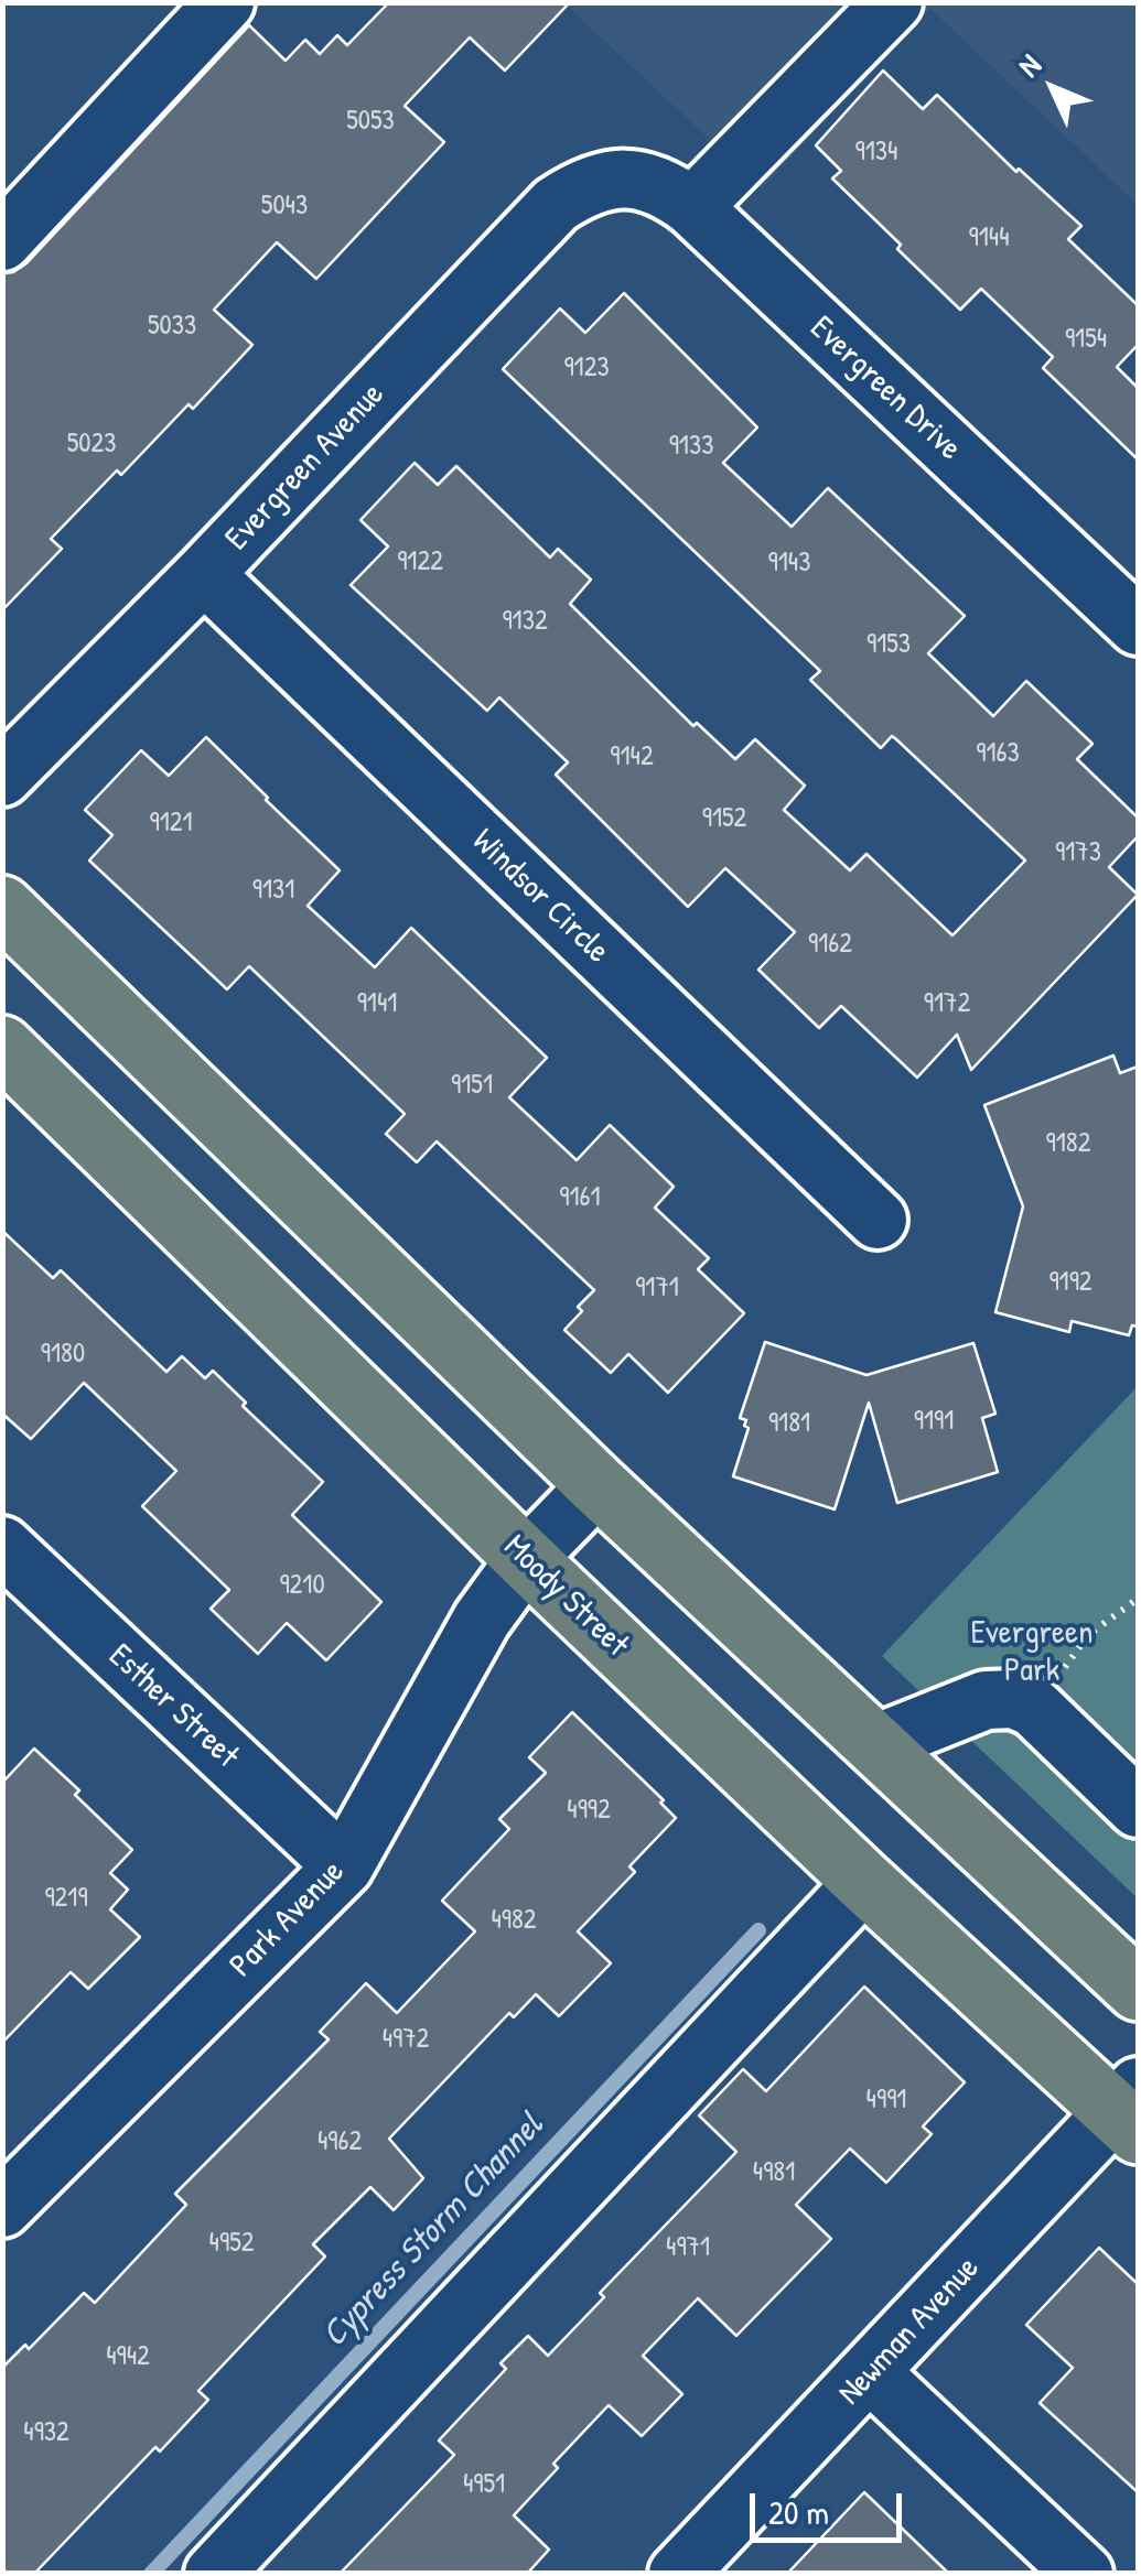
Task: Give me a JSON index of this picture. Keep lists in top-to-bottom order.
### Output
{
  "streets": {
    "main road": ["Moody Street"],
    "street": [
      "Evergreen Drive",
      "Evergreen Avenue",
      "Windsor Circle",
      "Esther Street",
      "Park Avenue",
      "Newman Avenue"
    ]
  },
  "crossings": [
    ["Evergreen Drive", "Evergreen Avenue"],
    ["Evergreen Avenue", "Windsor Circle"],
    ["Moody Street", "Park Avenue"],
    ["Moody Street", "Newman Avenue"],
    ["Esther Street", "Park Avenue"]
  ],
  "water": ["Cypress Storm Channel"],
  "parks": ["Evergreen Park"],
  "house_numbers": [
    "5053",
    "9134",
    "5043",
    "9144",
    "5033",
    "9154",
    "9123",
    "5023",
    "9133",
    "9122",
    "9143",
    "9132",
    "9153",
    "9163",
    "9142",
    "9152",
    "9121",
    "9173",
    "9131",
    "9162",
    "9141",
    "9172",
    "9151",
    "9182",
    "9161",
    "9192",
    "9171",
    "9180",
    "9191",
    "9181",
    "9210",
    "4992",
    "9219",
    "4982",
    "4972",
    "4991",
    "4962",
    "4981",
    "4952",
    "4971",
    "4942",
    "4932",
    "4951"
  ],
  "scale_bar": "20 m",
  "north": "top left"
}
